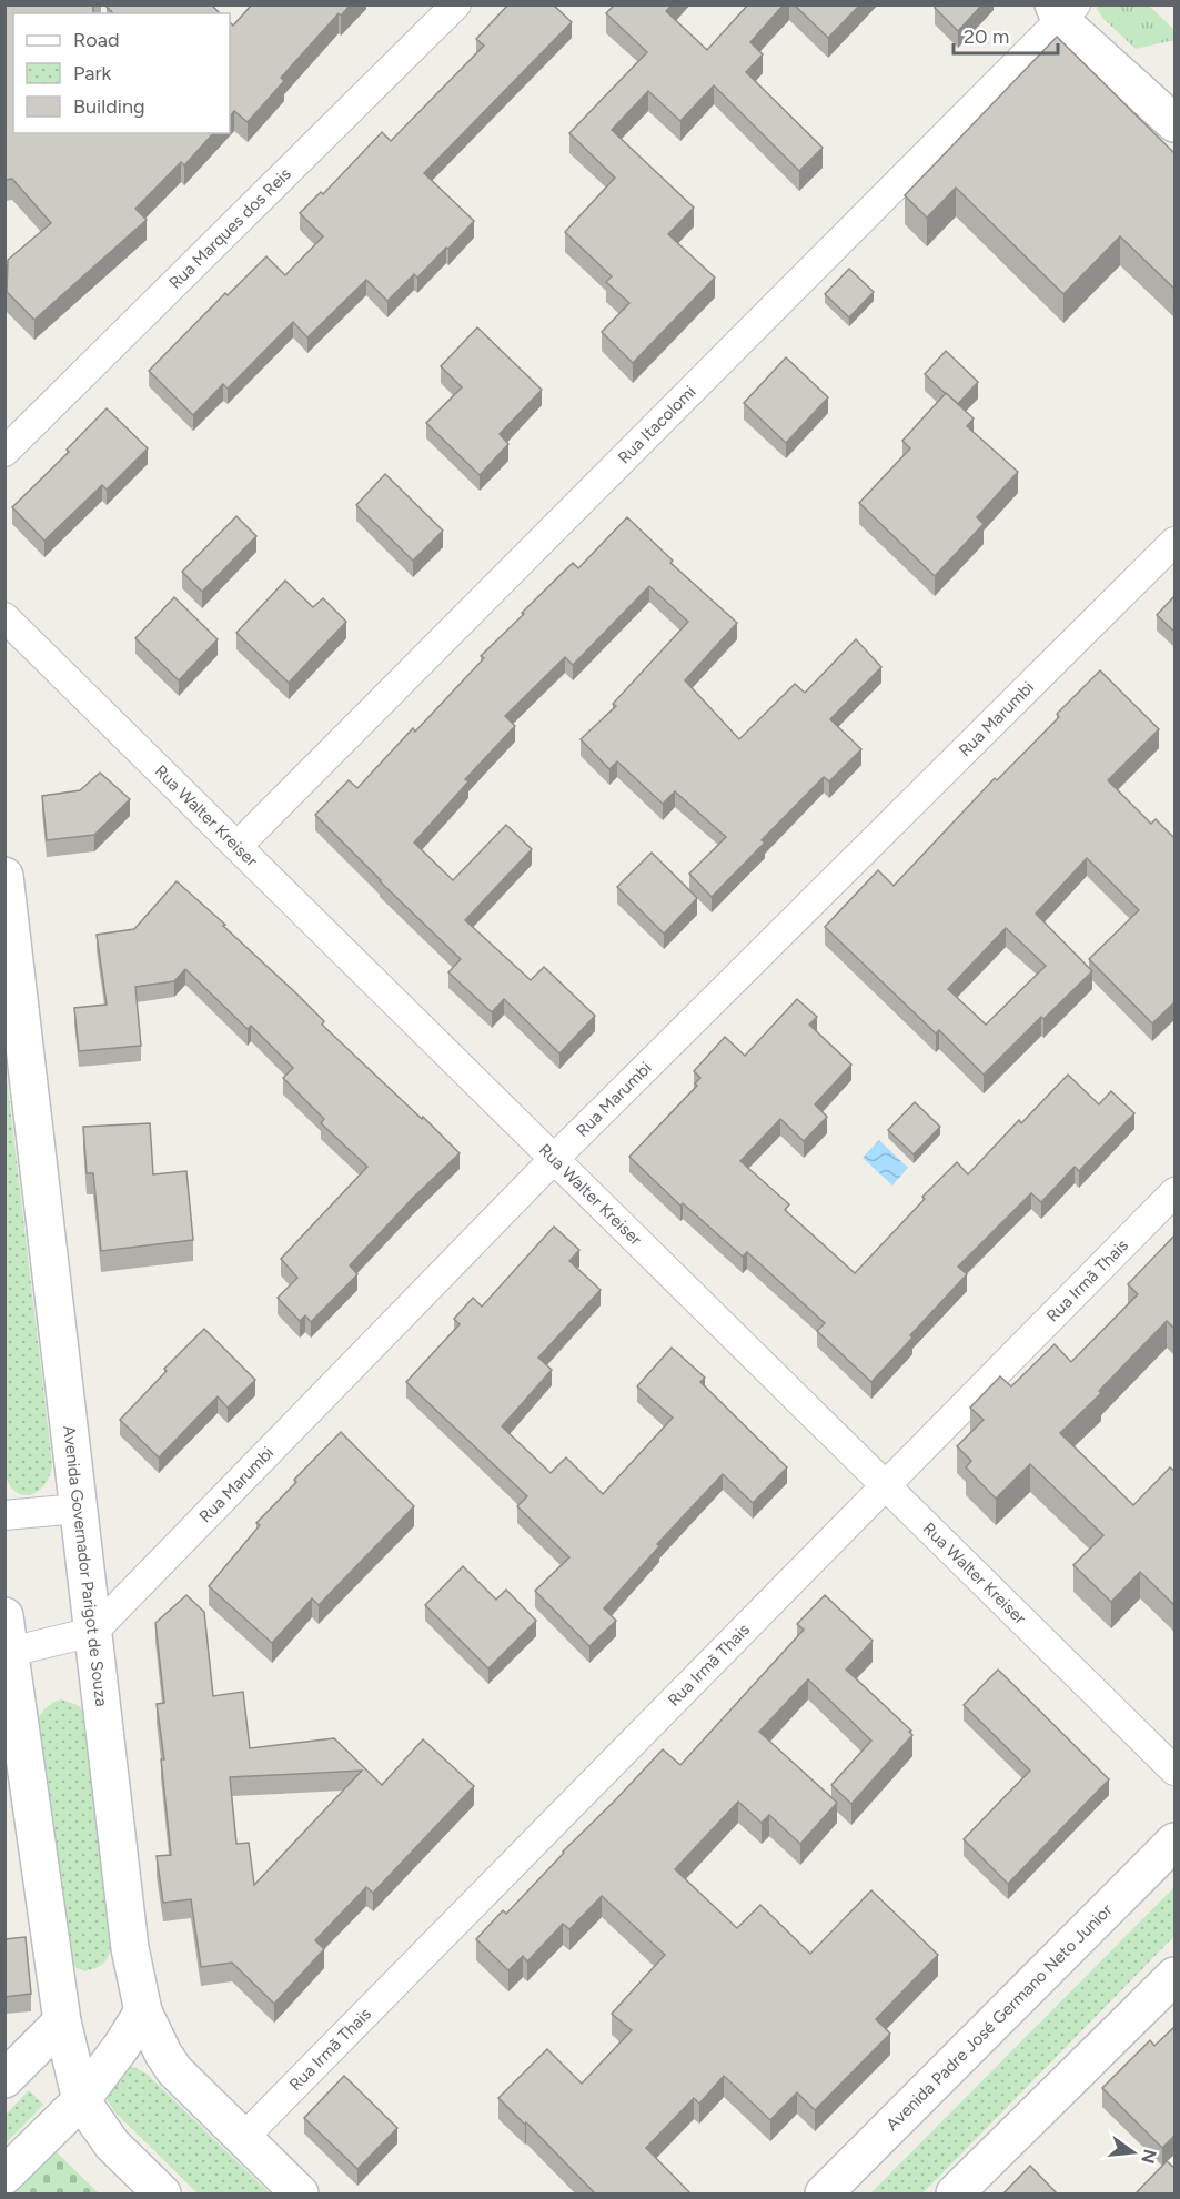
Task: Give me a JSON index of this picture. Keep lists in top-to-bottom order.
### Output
{
  "streets": {
    "street": [
      "Rua Marques dos Reis",
      "Rua Itacolomi",
      "Rua Marumbi",
      "Rua Walter Kreiser",
      "Rua Irmã Thais",
      "Avenida Governador Parigot de Souza",
      "Avenida Padre José Germano Neto Junior"
    ]
  },
  "crossings": [
    ["Rua Itacolomi", "Rua Walter Kreiser"],
    ["Rua Marumbi", "Rua Walter Kreiser"],
    ["Rua Marumbi", "Avenida Governador Parigot de Souza"],
    ["Rua Walter Kreiser", "Rua Irmã Thais"],
    ["Rua Irmã Thais", "Avenida Governador Parigot de Souza"]
  ],
  "legend": ["Road", "Park", "Building"],
  "scale_bar": "20 m",
  "north": "right"
}
